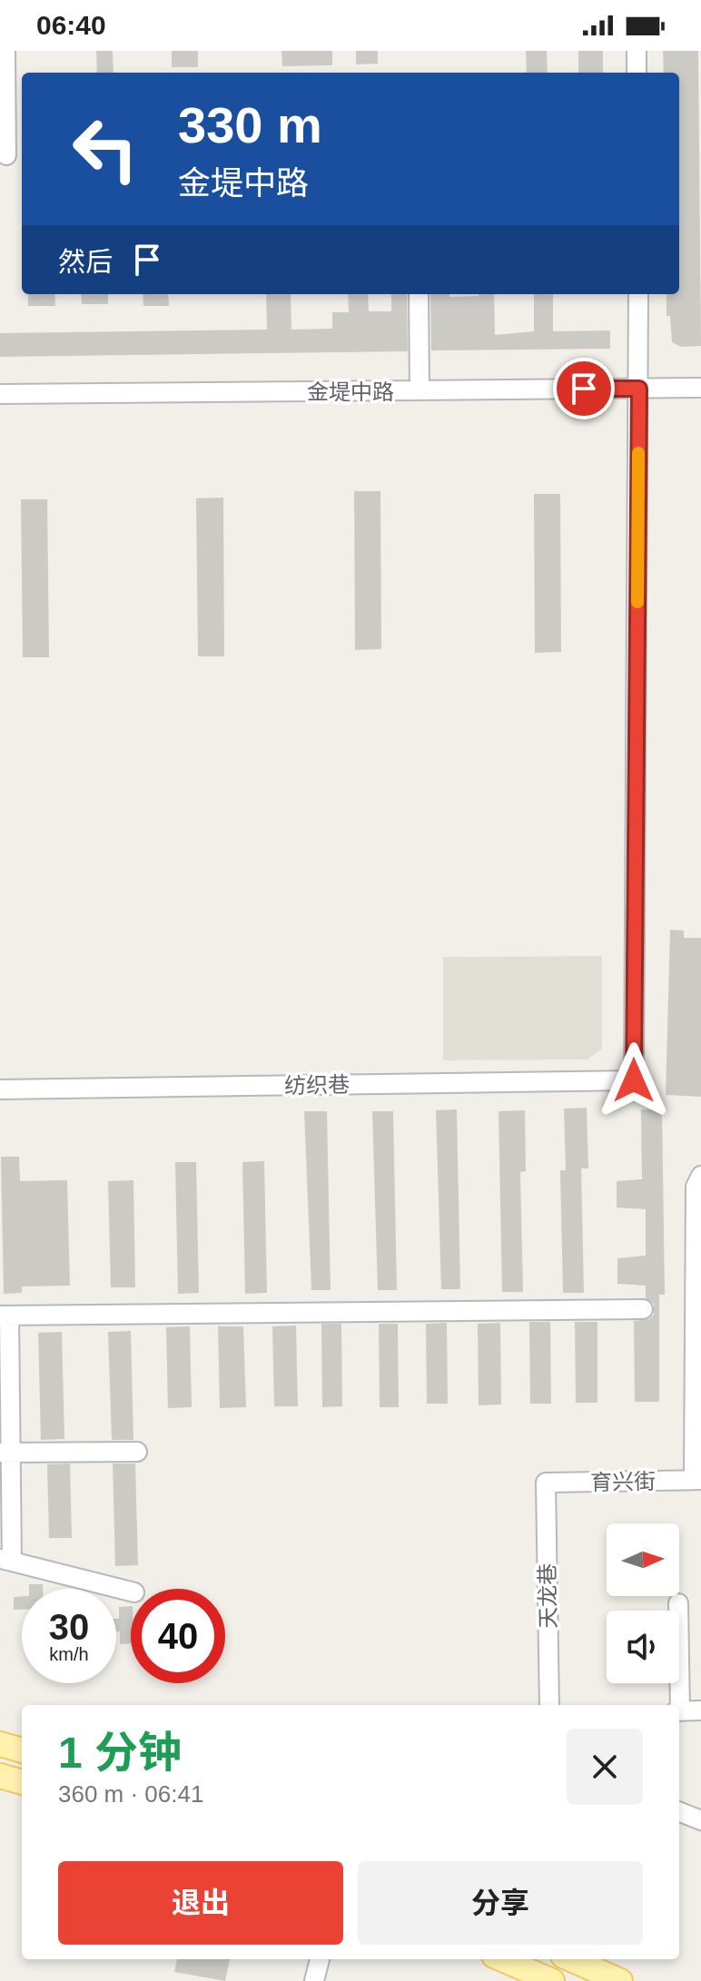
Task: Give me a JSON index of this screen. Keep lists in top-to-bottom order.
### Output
{
  "streets": {
    "street": [
      "金堤中路",
      "纺织巷",
      "育兴街",
      "天龙巷"
    ]
  },
  "crossings": [
    ["金堤中路", "纺织巷"],
    ["育兴街", "天龙巷"]
  ],
  "north": "right",
  "page": {
    "status": "06:40",
    "turn": ["330 m", "金堤中路"],
    "then": "然后",
    "speed": "30 km/h",
    "limit": "40",
    "heading": ["1 分钟", "360 m · 06:41"],
    "buttons": ["退出", "分享"]
  }
}
